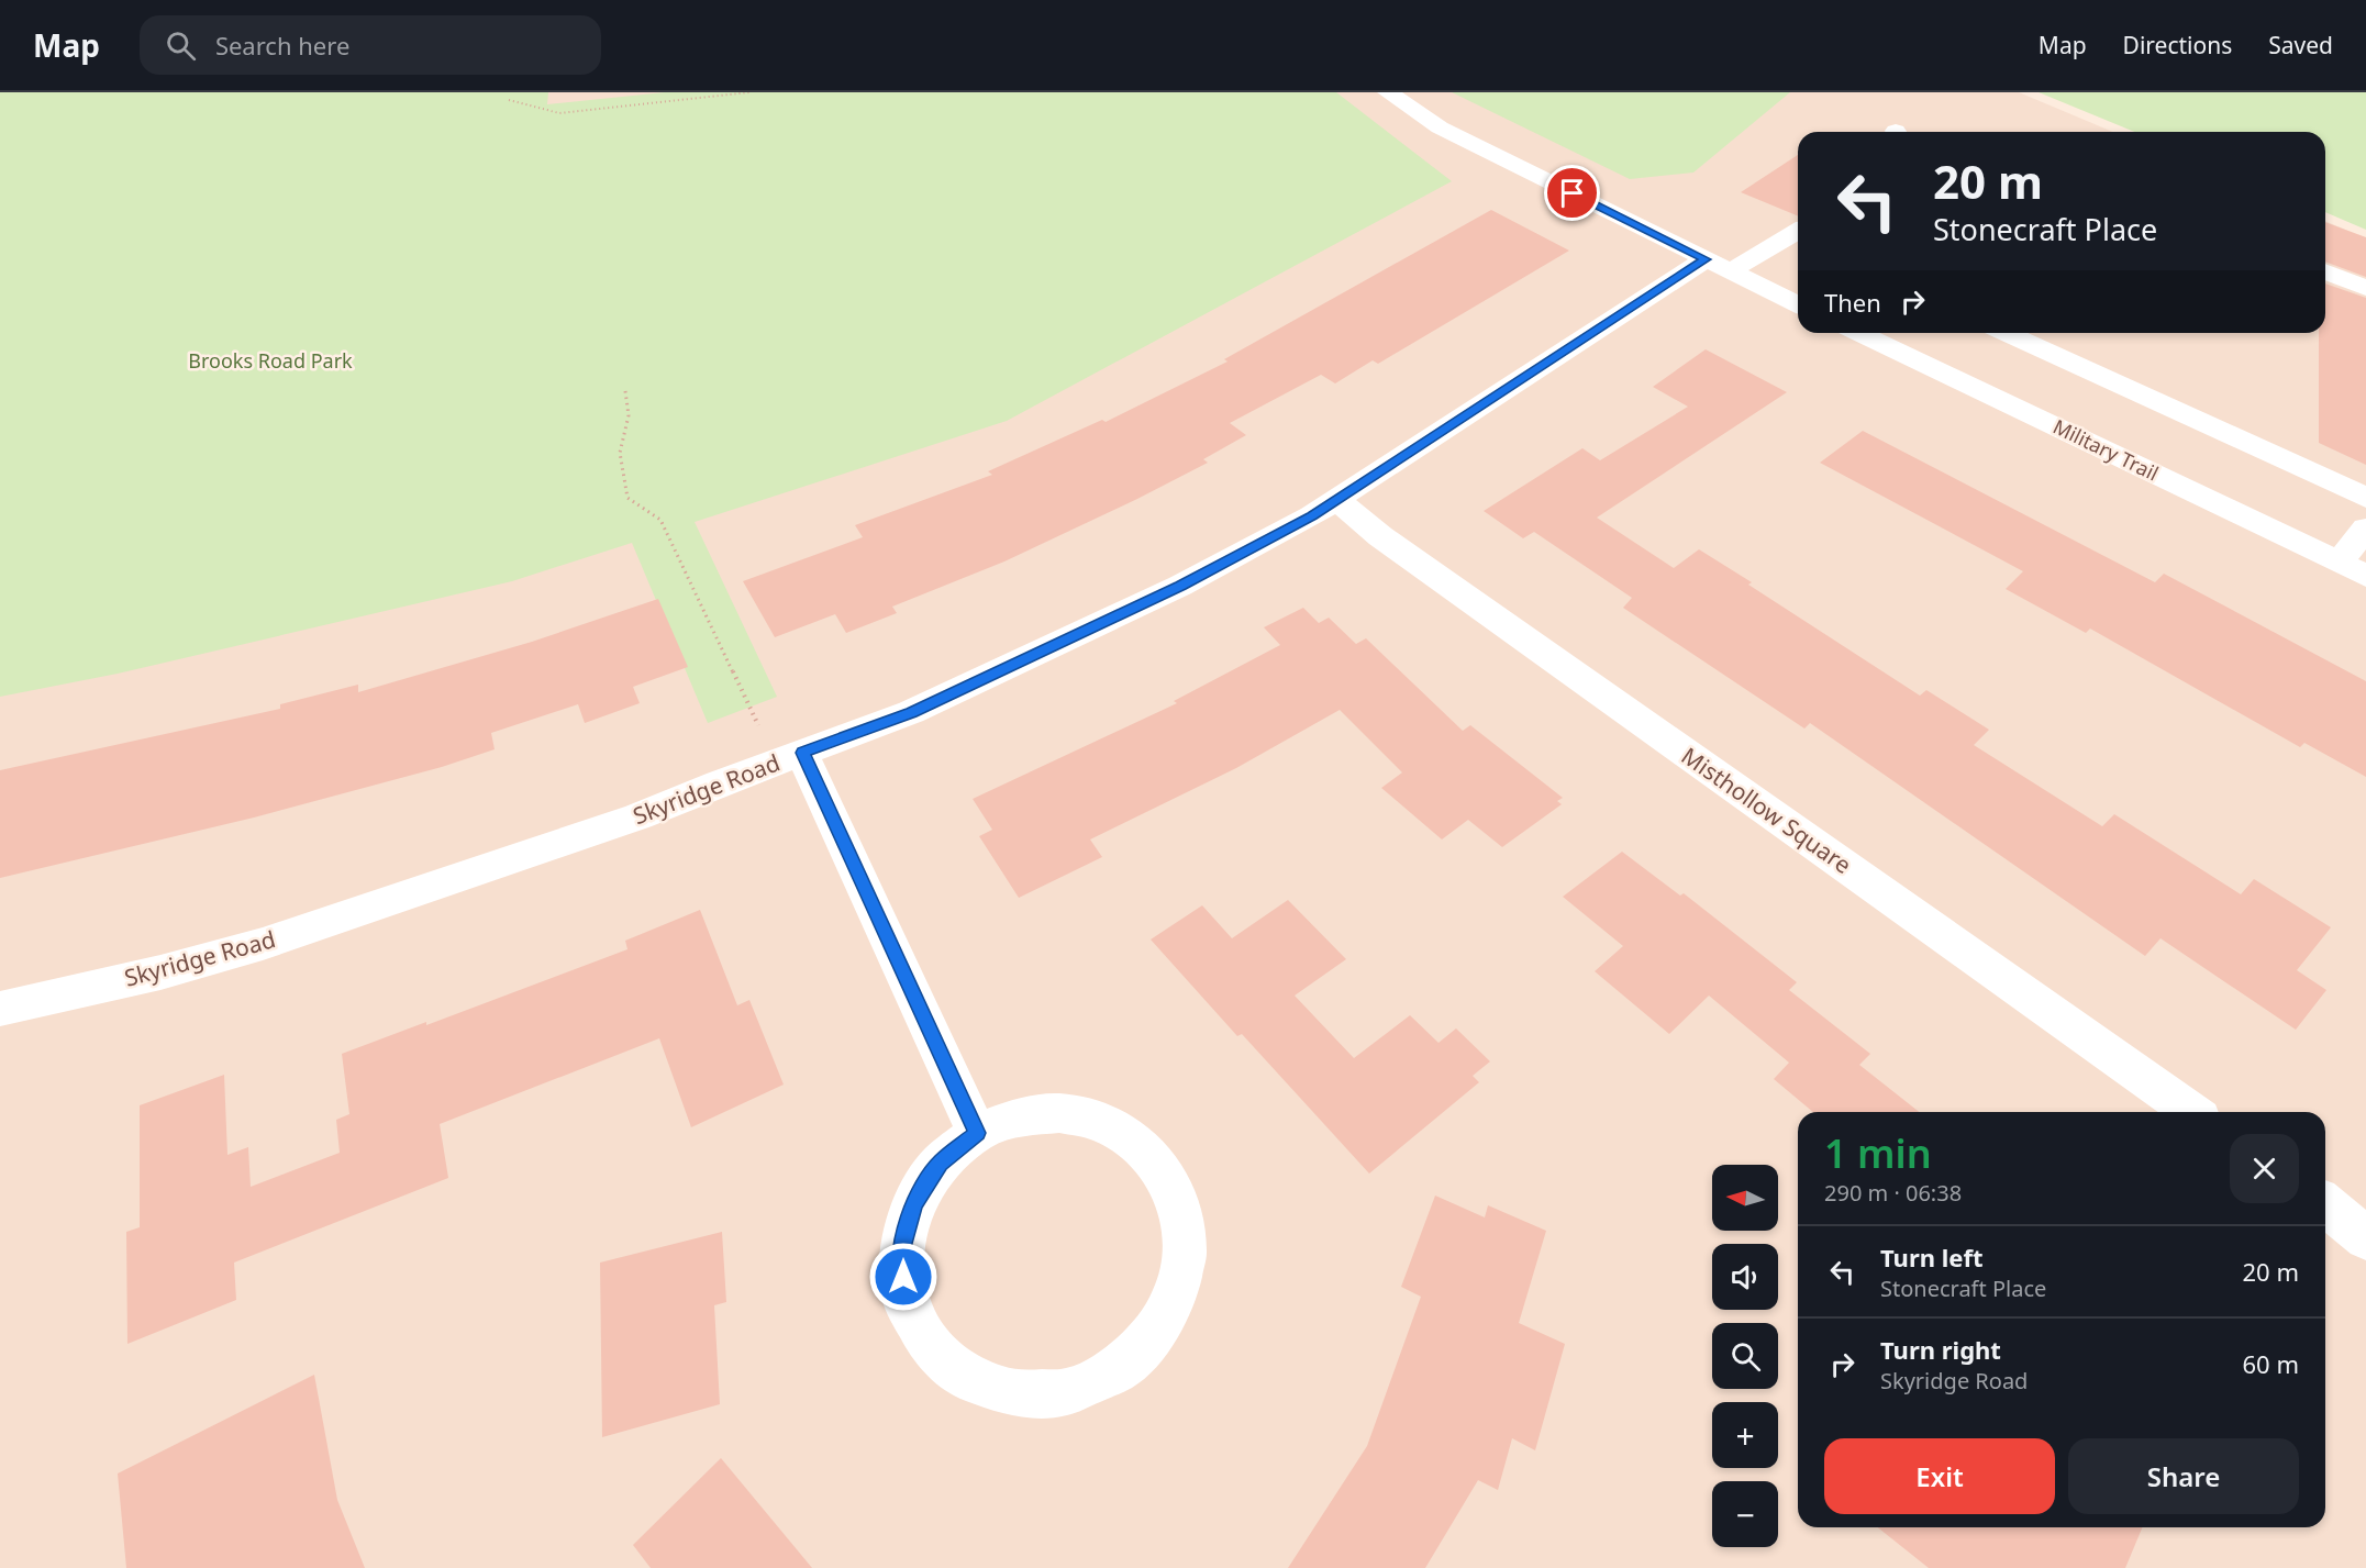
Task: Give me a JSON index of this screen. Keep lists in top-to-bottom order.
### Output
{
  "streets": {
    "street": ["Military Trail", "Skyridge Road", "Misthollow Square"]
  },
  "crossings": [
    ["Skyridge Road", "Misthollow Square"]
  ],
  "parks": ["Brooks Road Park"],
  "north": "left",
  "page": {
    "header": "Map",
    "search": "Search here",
    "nav": ["Map", "Directions", "Saved"],
    "turn": ["20 m", "Stonecraft Place"],
    "then": "Then",
    "heading": ["1 min", "290 m · 06:38"],
    "map_buttons": ["+", "−"],
    "list": [
      {
        "name": "Turn left",
        "note": "Stonecraft Place",
        "value": "20 m"
      },
      {
        "name": "Turn right",
        "note": "Skyridge Road",
        "value": "60 m"
      }
    ],
    "buttons": ["Exit", "Share"]
  }
}
